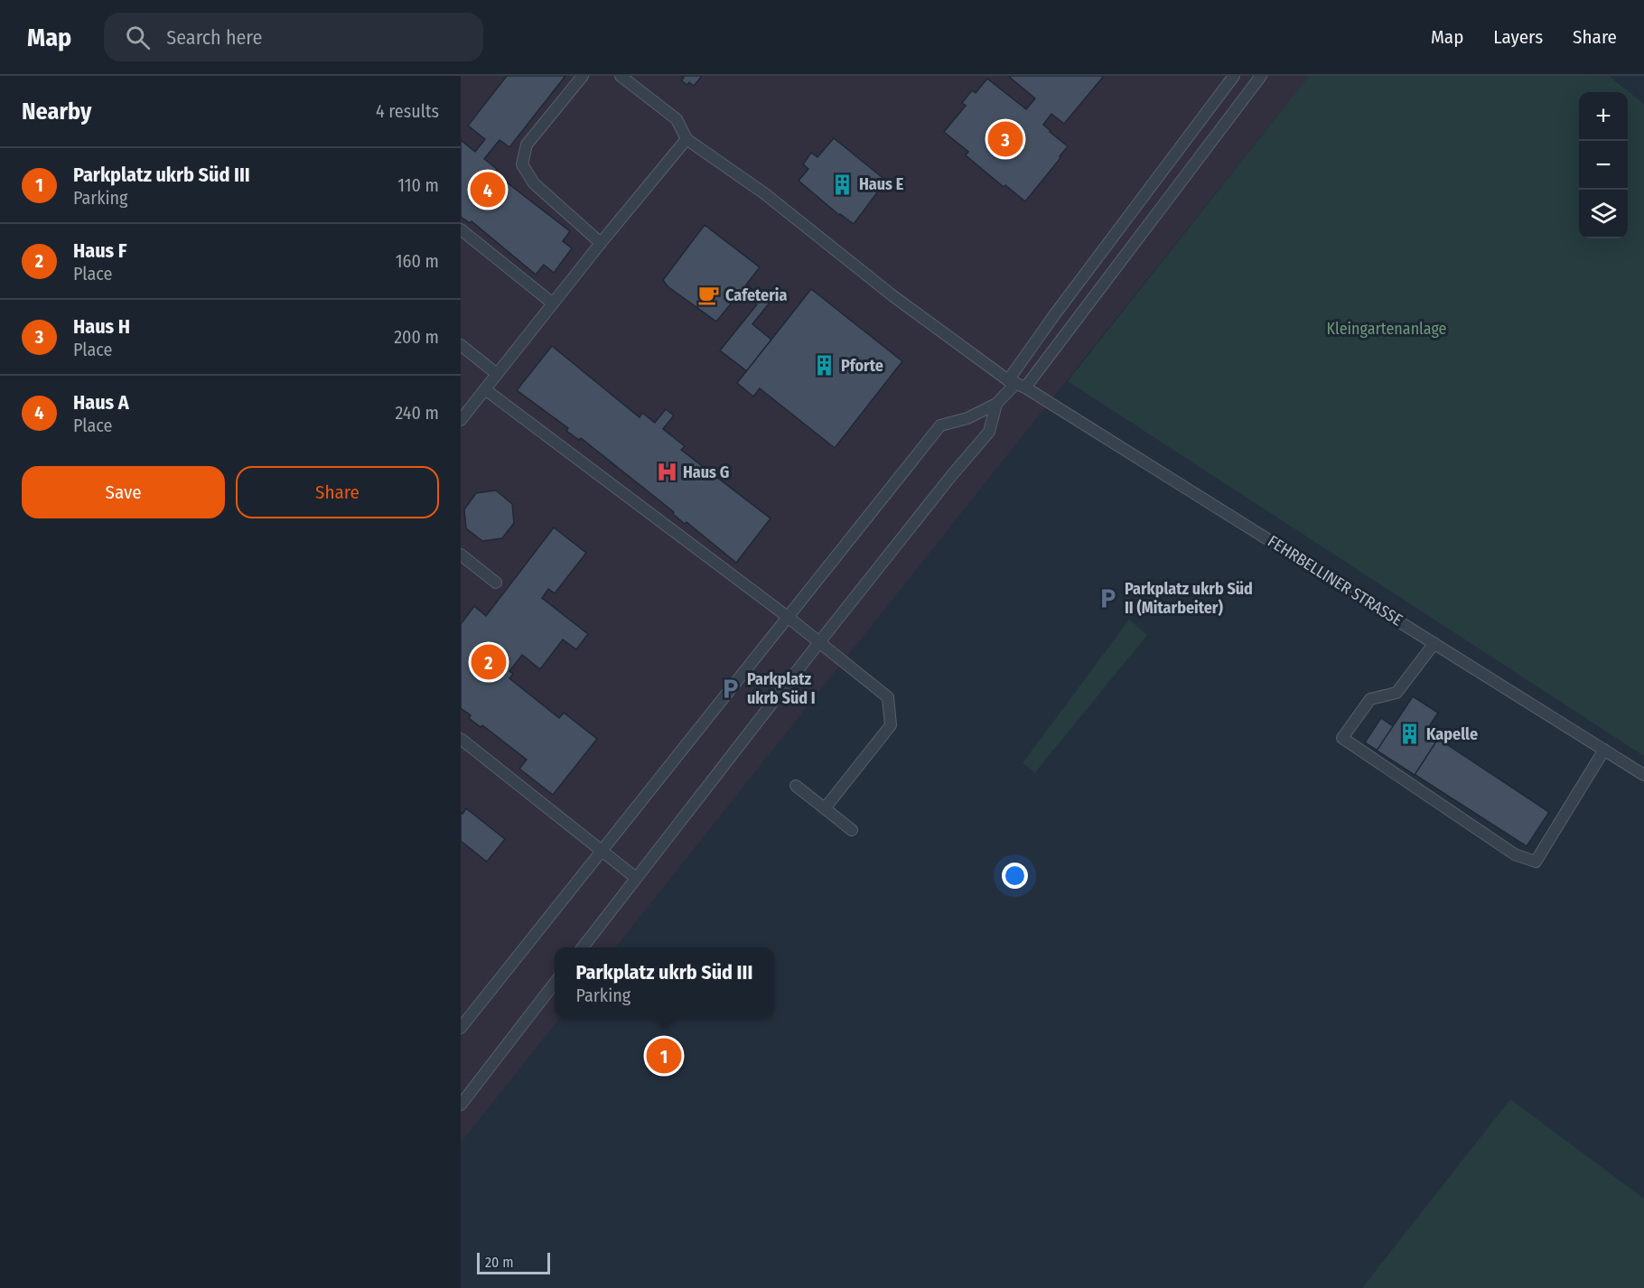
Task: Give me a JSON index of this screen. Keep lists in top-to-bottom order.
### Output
{
  "streets": {
    "lane": ["FEHRBELLINER STRASSE"]
  },
  "parks": ["Kleingartenanlage"],
  "places": {
    "building": ["Haus E", "Pforte", "Kapelle"],
    "cafe": ["Cafeteria"],
    "hospital": ["Haus G"],
    "parking": ["Parkplatz ukrb Süd II (Mitarbeiter)", "Parkplatz ukrb Süd I"]
  },
  "scale_bar": "20 m",
  "page": {
    "header": "Map",
    "search": "Search here",
    "nav": ["Map", "Layers", "Share"],
    "heading": ["Nearby", "4 results"],
    "map_buttons": ["+", "−"],
    "pins": [
      "3",
      "4",
      "2",
      "1"
    ],
    "list": [
      {
        "mark": "1",
        "name": "Parkplatz ukrb Süd III",
        "note": "Parking",
        "value": "110 m"
      },
      {
        "mark": "2",
        "name": "Haus F",
        "note": "Place",
        "value": "160 m"
      },
      {
        "mark": "3",
        "name": "Haus H",
        "note": "Place",
        "value": "200 m"
      },
      {
        "mark": "4",
        "name": "Haus A",
        "note": "Place",
        "value": "240 m"
      }
    ],
    "buttons": ["Save", "Share"],
    "popup": ["Parkplatz ukrb Süd III", "Parking"],
    "scale": "20 m"
  }
}
